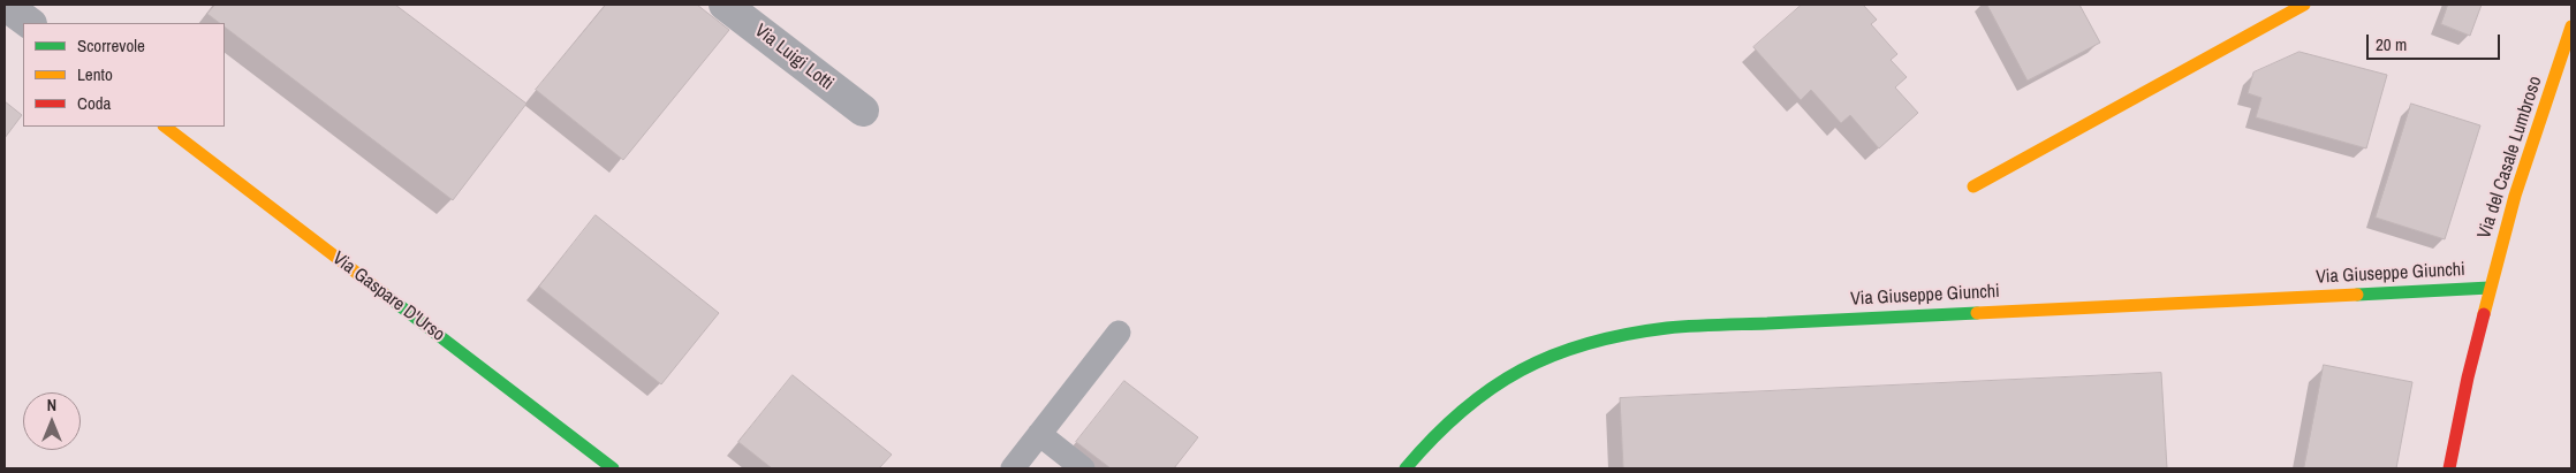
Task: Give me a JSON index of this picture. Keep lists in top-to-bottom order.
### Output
{
  "streets": {
    "street": [
      "Via Luigi Lotti",
      "Via del Casale Lumbroso",
      "Via Giuseppe Giunchi",
      "Via Gaspare D'Urso"
    ]
  },
  "crossings": [
    ["Via del Casale Lumbroso", "Via Giuseppe Giunchi"]
  ],
  "legend": ["Scorrevole", "Lento", "Coda"],
  "scale_bar": "20 m",
  "north": "top"
}
